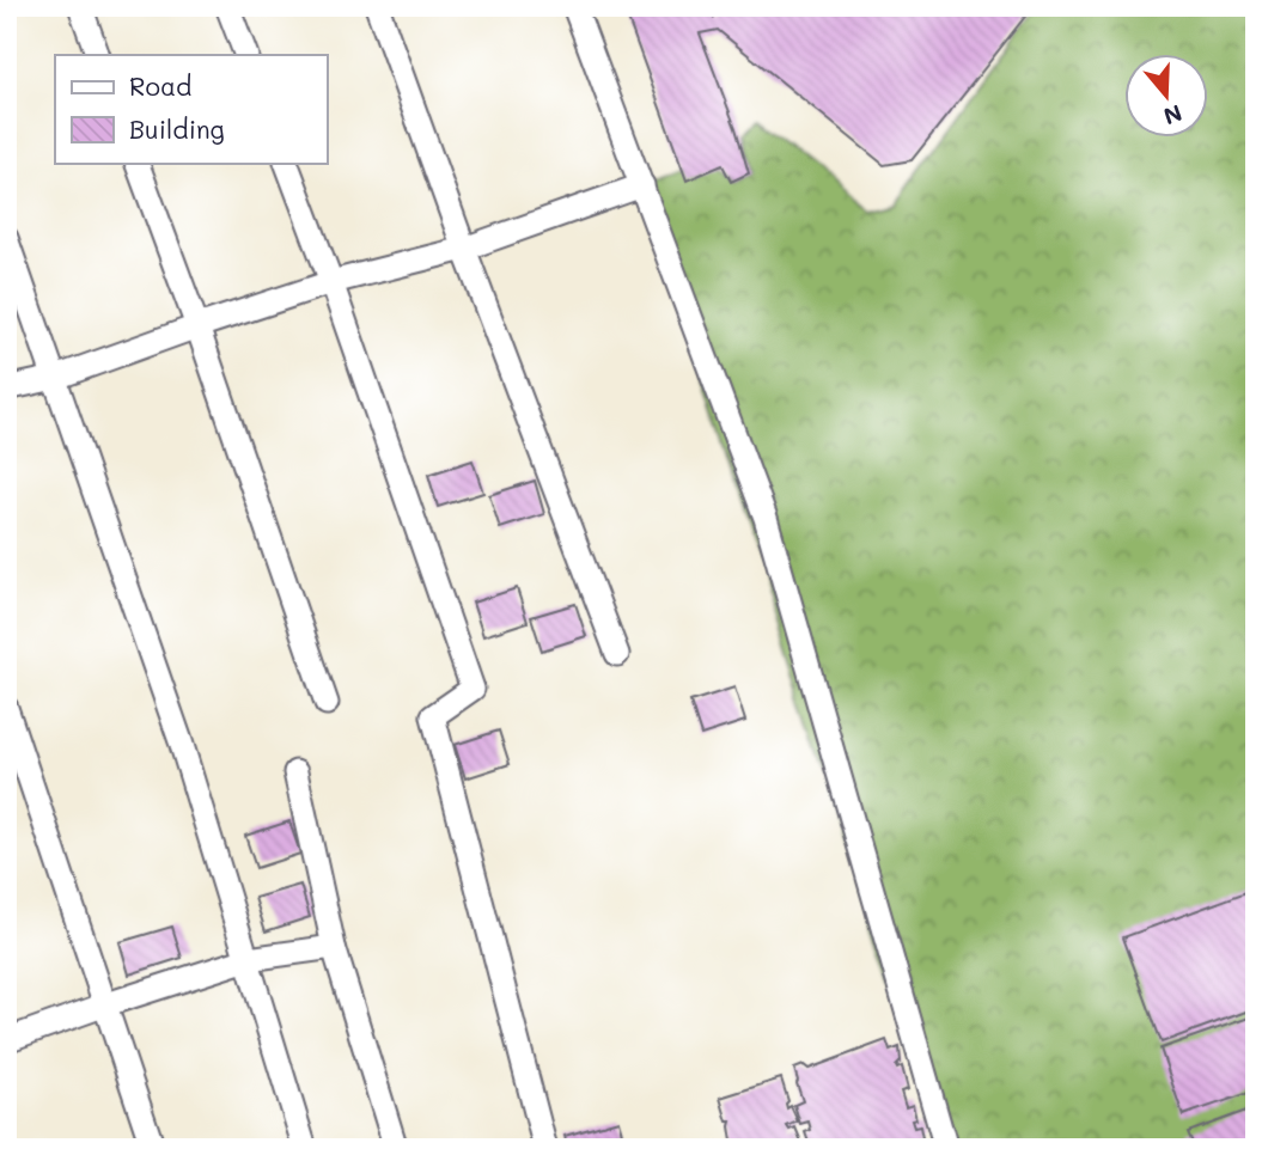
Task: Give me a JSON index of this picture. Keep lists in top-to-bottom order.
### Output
{
  "legend": ["Road", "Building"],
  "north": "bottom"
}
